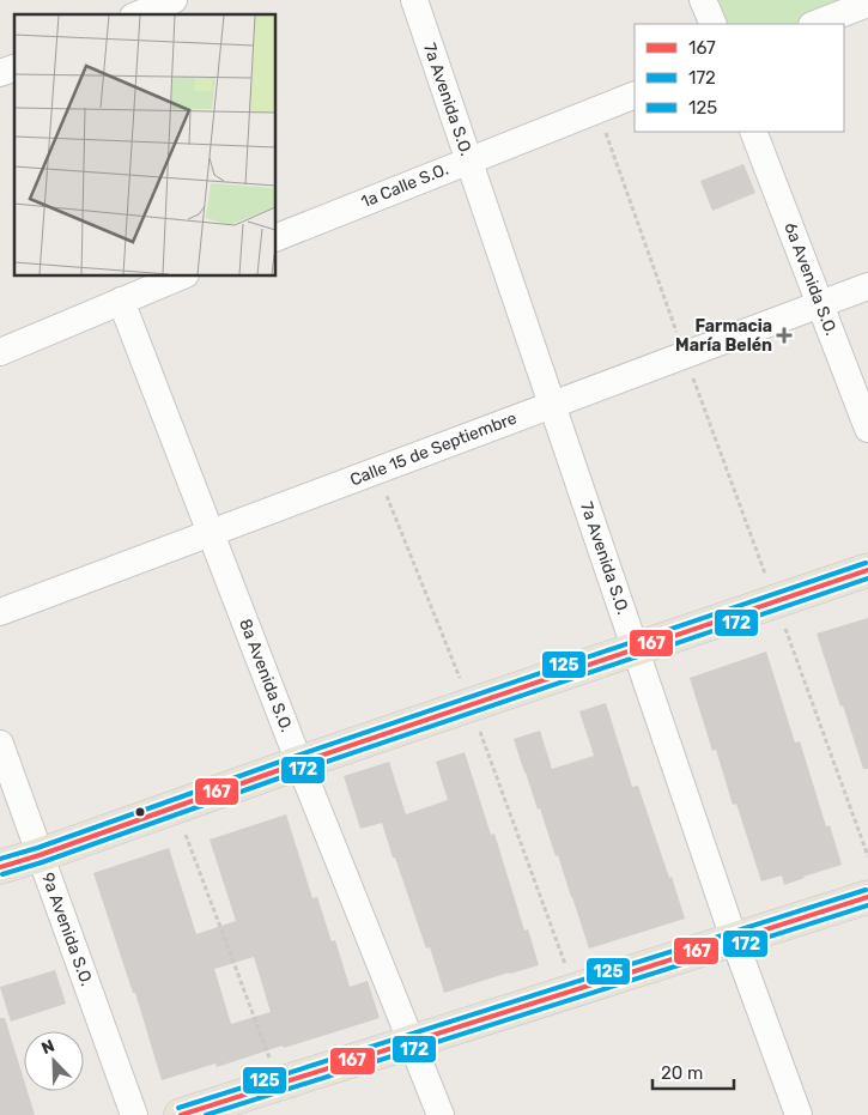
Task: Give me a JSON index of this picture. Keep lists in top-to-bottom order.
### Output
{
  "streets": {
    "street": [
      "7a Avenida S.O.",
      "1a Calle S.O.",
      "6a Avenida S.O.",
      "Calle 15 de Septiembre",
      "8a Avenida S.O.",
      "9a Avenida S.O."
    ]
  },
  "crossings": [
    ["7a Avenida S.O.", "1a Calle S.O."],
    ["7a Avenida S.O.", "Calle 15 de Septiembre"],
    ["6a Avenida S.O.", "Calle 15 de Septiembre"],
    ["Calle 15 de Septiembre", "8a Avenida S.O."]
  ],
  "places": {
    "health": ["Farmacia María Belén"]
  },
  "lines": ["transit line 125", "transit line 167", "transit line 172"],
  "legend": ["167", "172", "125"],
  "scale_bar": "20 m",
  "north": "top left"
}
